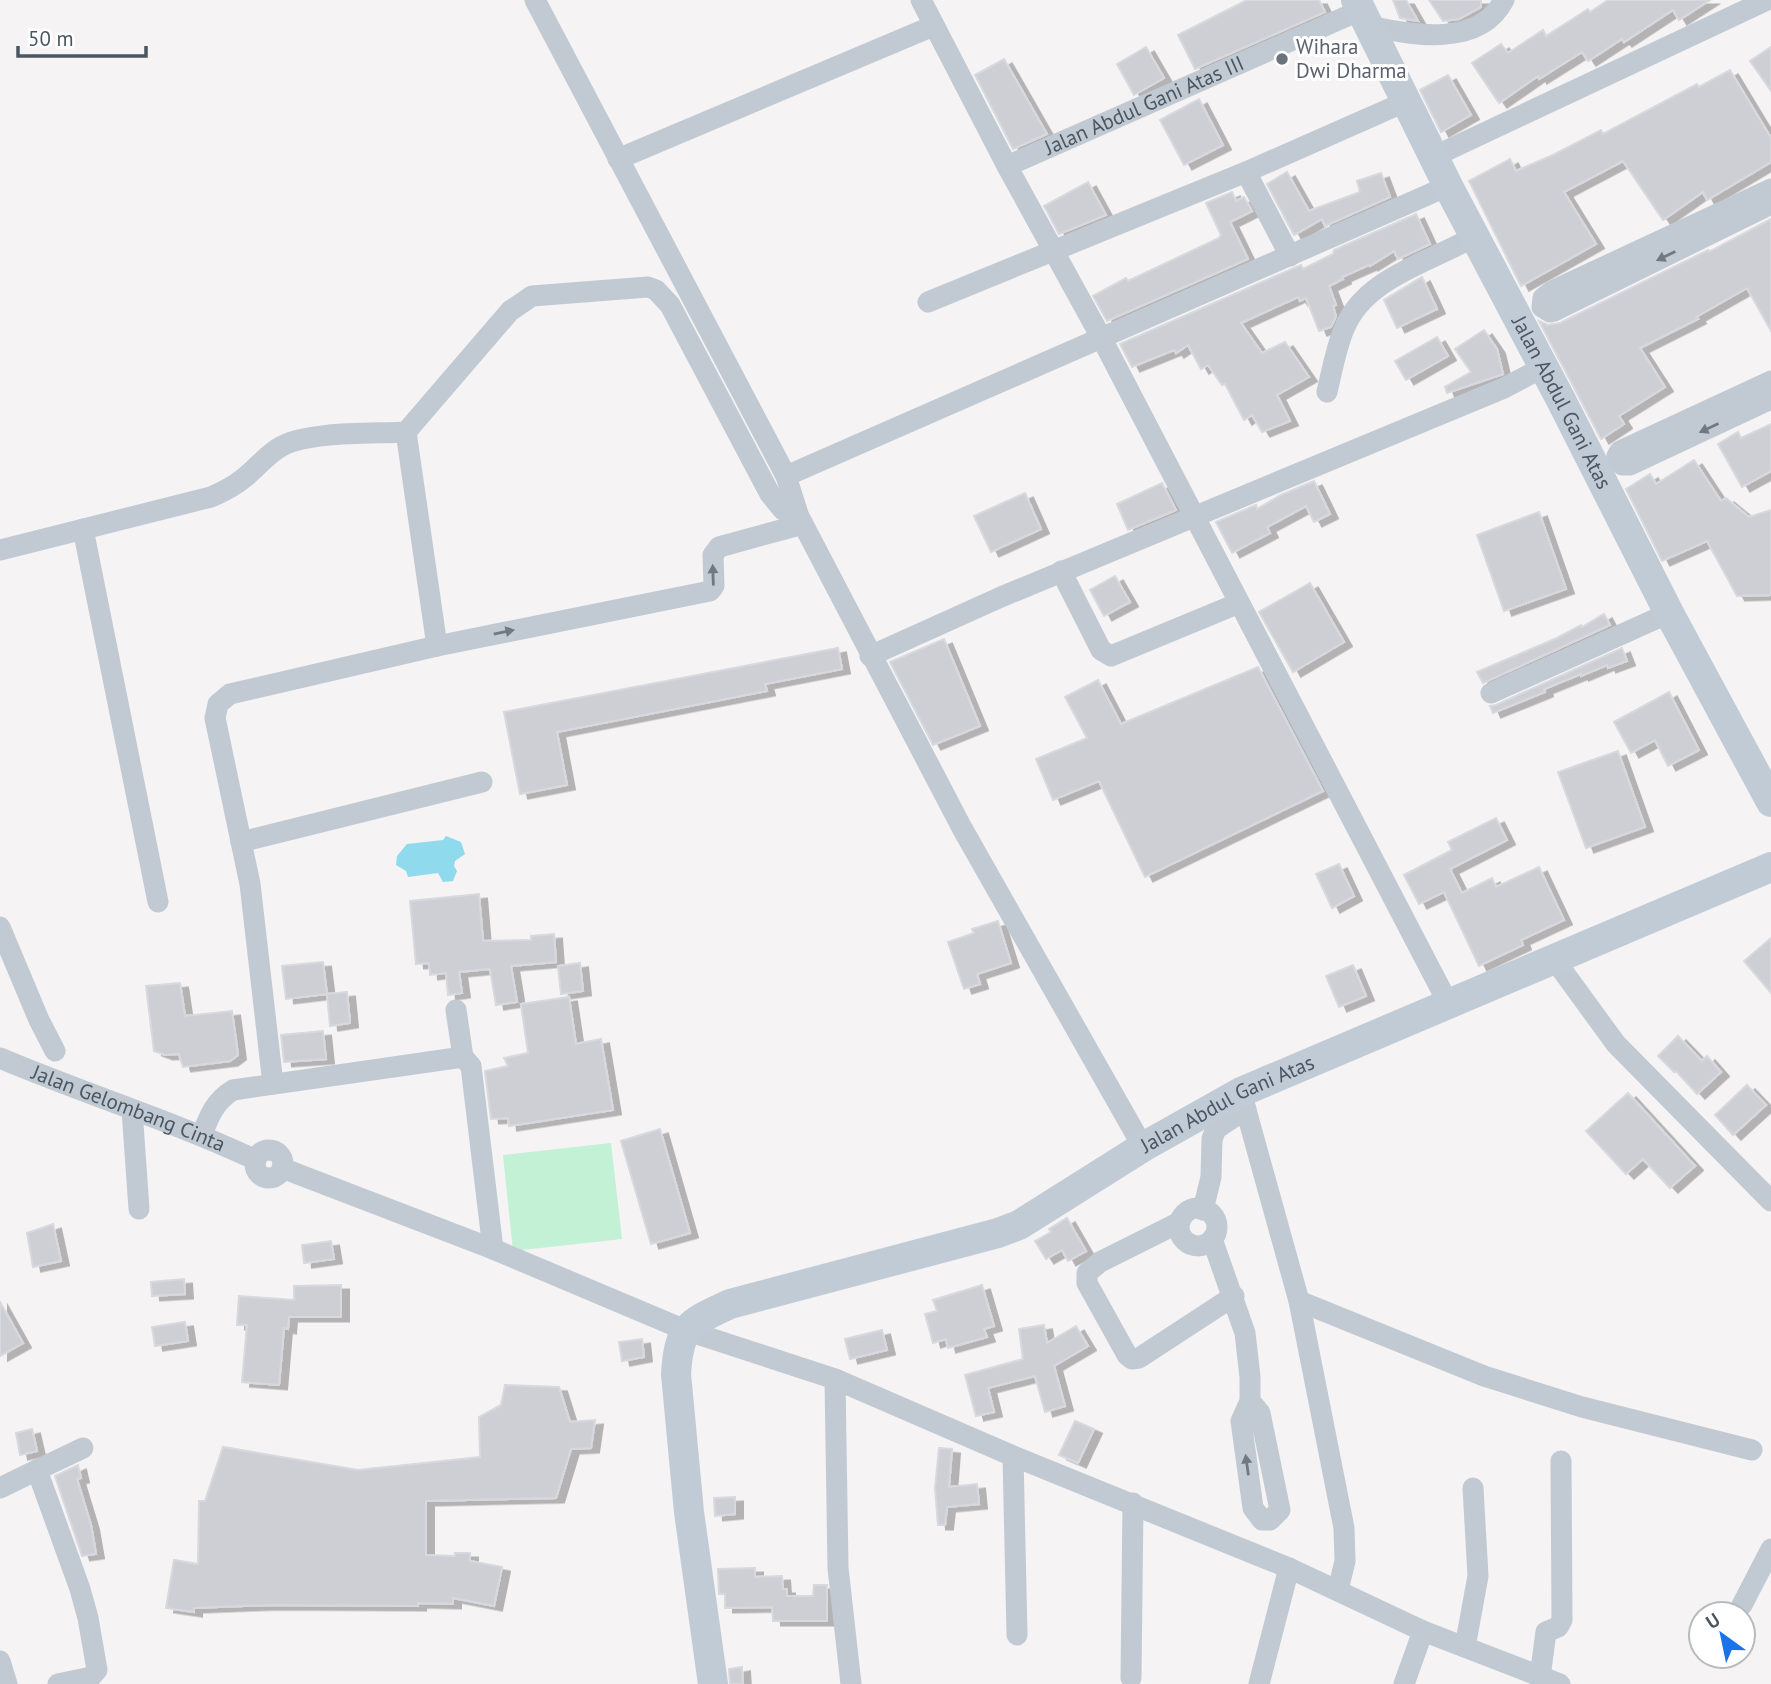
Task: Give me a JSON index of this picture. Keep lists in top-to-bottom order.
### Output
{
  "streets": {
    "street": ["Jalan Abdul Gani Atas III", "Jalan Abdul Gani Atas", "Jalan Gelombang Cinta"]
  },
  "crossings": [
    ["Jalan Abdul Gani Atas III", "Jalan Abdul Gani Atas"]
  ],
  "places": ["Wihara Dwi Dharma"],
  "scale_bar": "50 m",
  "north": "top left"
}
